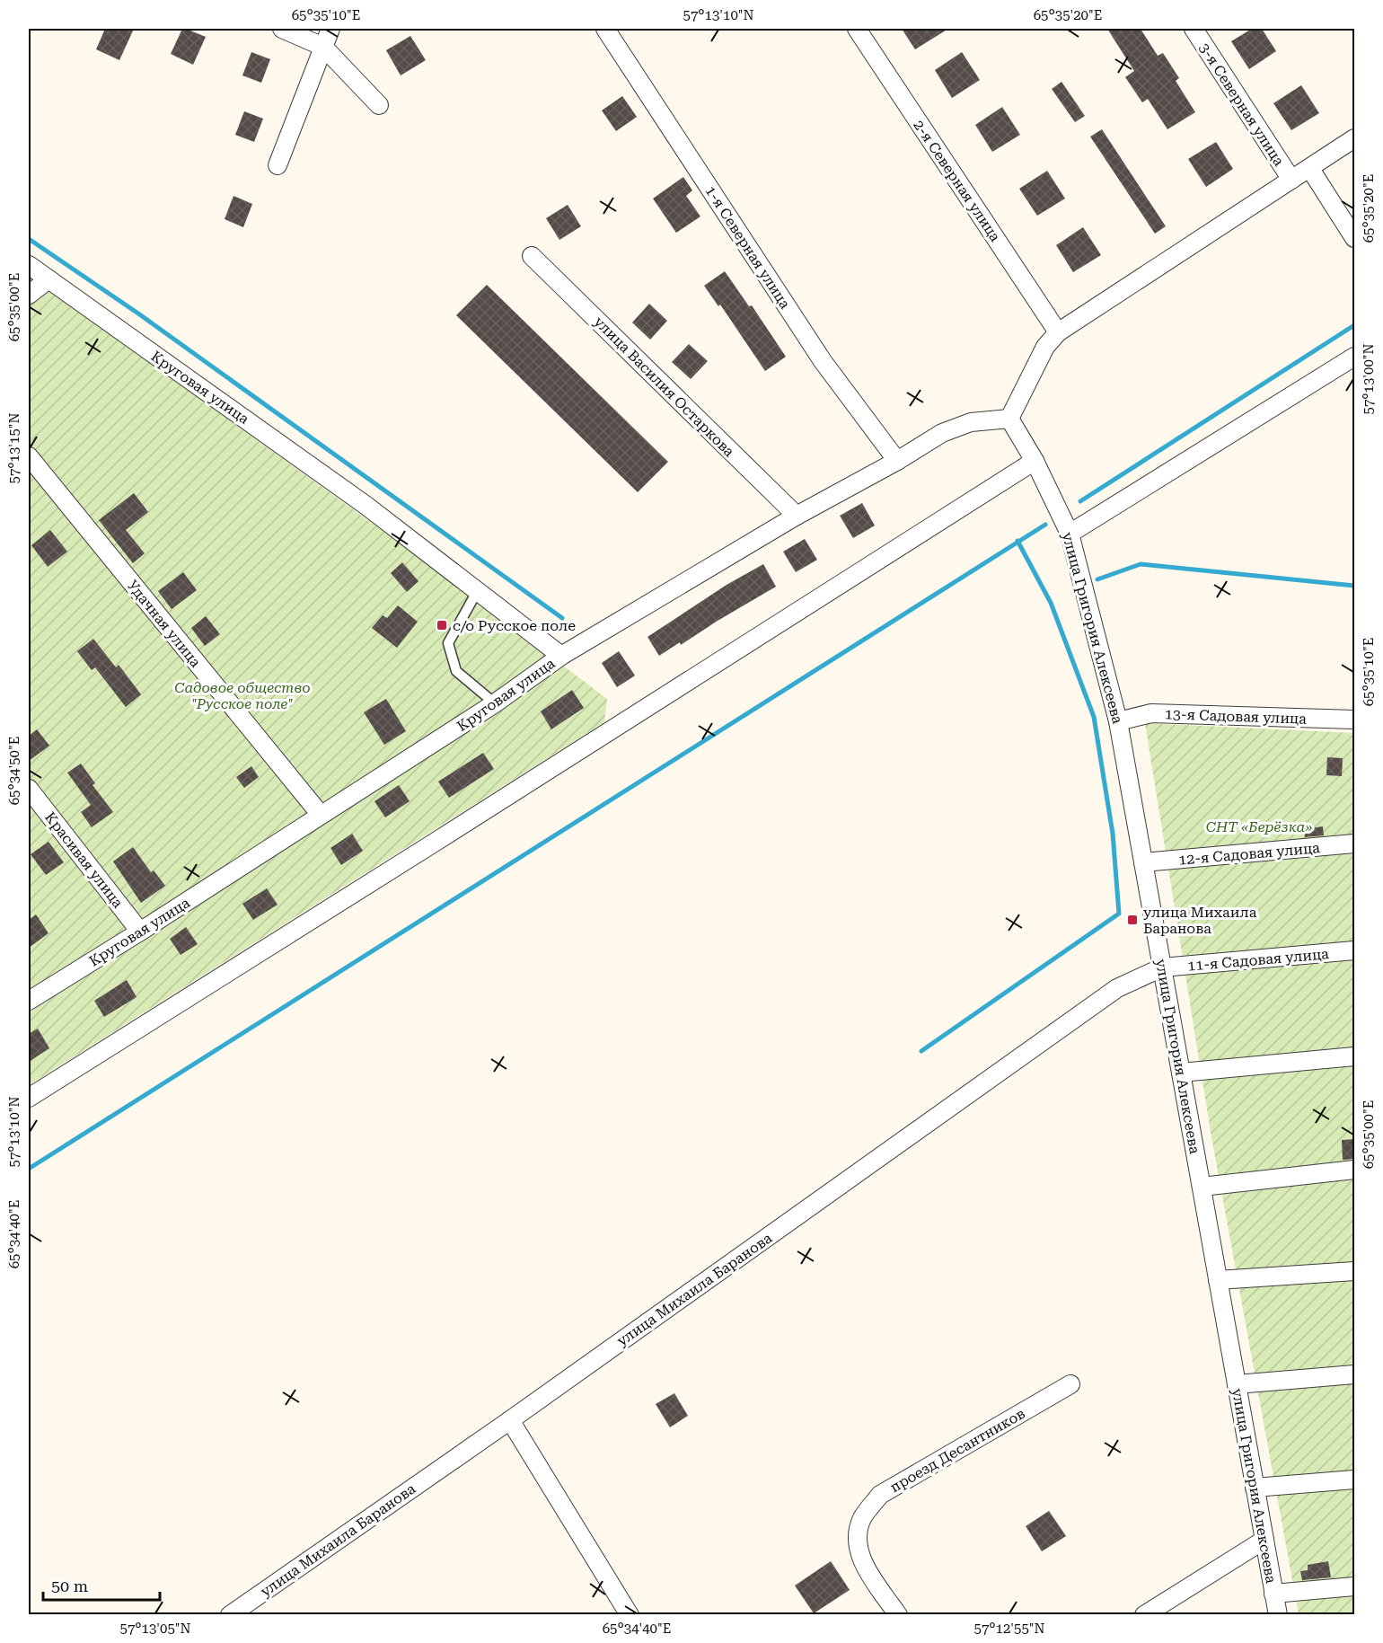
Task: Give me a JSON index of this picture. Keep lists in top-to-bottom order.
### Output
{
  "streets": {
    "street": [
      "3-я Северная улица",
      "2-я Северная улица",
      "1-я Северная улица",
      "улица Василия Остаркова",
      "Круговая улица",
      "Удачная улица",
      "улица Григория Алексеева",
      "13-я Садовая улица",
      "12-я Садовая улица",
      "Красивая улица",
      "11-я Садовая улица",
      "улица Михаила Баранова",
      "проезд Десантников"
    ]
  },
  "crossings": [
    ["Круговая улица", "Удачная улица"],
    ["Круговая улица", "Красивая улица"],
    ["улица Григория Алексеева", "13-я Садовая улица"],
    ["улица Григория Алексеева", "12-я Садовая улица"],
    ["улица Григория Алексеева", "11-я Садовая улица"],
    ["улица Григория Алексеева", "улица Михаила Баранова"],
    ["11-я Садовая улица", "улица Михаила Баранова"]
  ],
  "parks": ["Садовое общество \"Русское поле\"", "СНТ «Берёзка»"],
  "places": {
    "transit": ["с/о Русское поле", "улица Михаила Баранова"]
  },
  "scale_bar": "50 m",
  "coordinates": [
    "65°35'10\"E",
    "57°13'10\"N",
    "65°35'20\"E",
    "65°35'00\"E",
    "57°13'00\"N",
    "57°13'15\"N",
    "65°34'50\"E",
    "65°34'40\"E",
    "57°13'05\"N",
    "57°12'55\"N"
  ]
}
